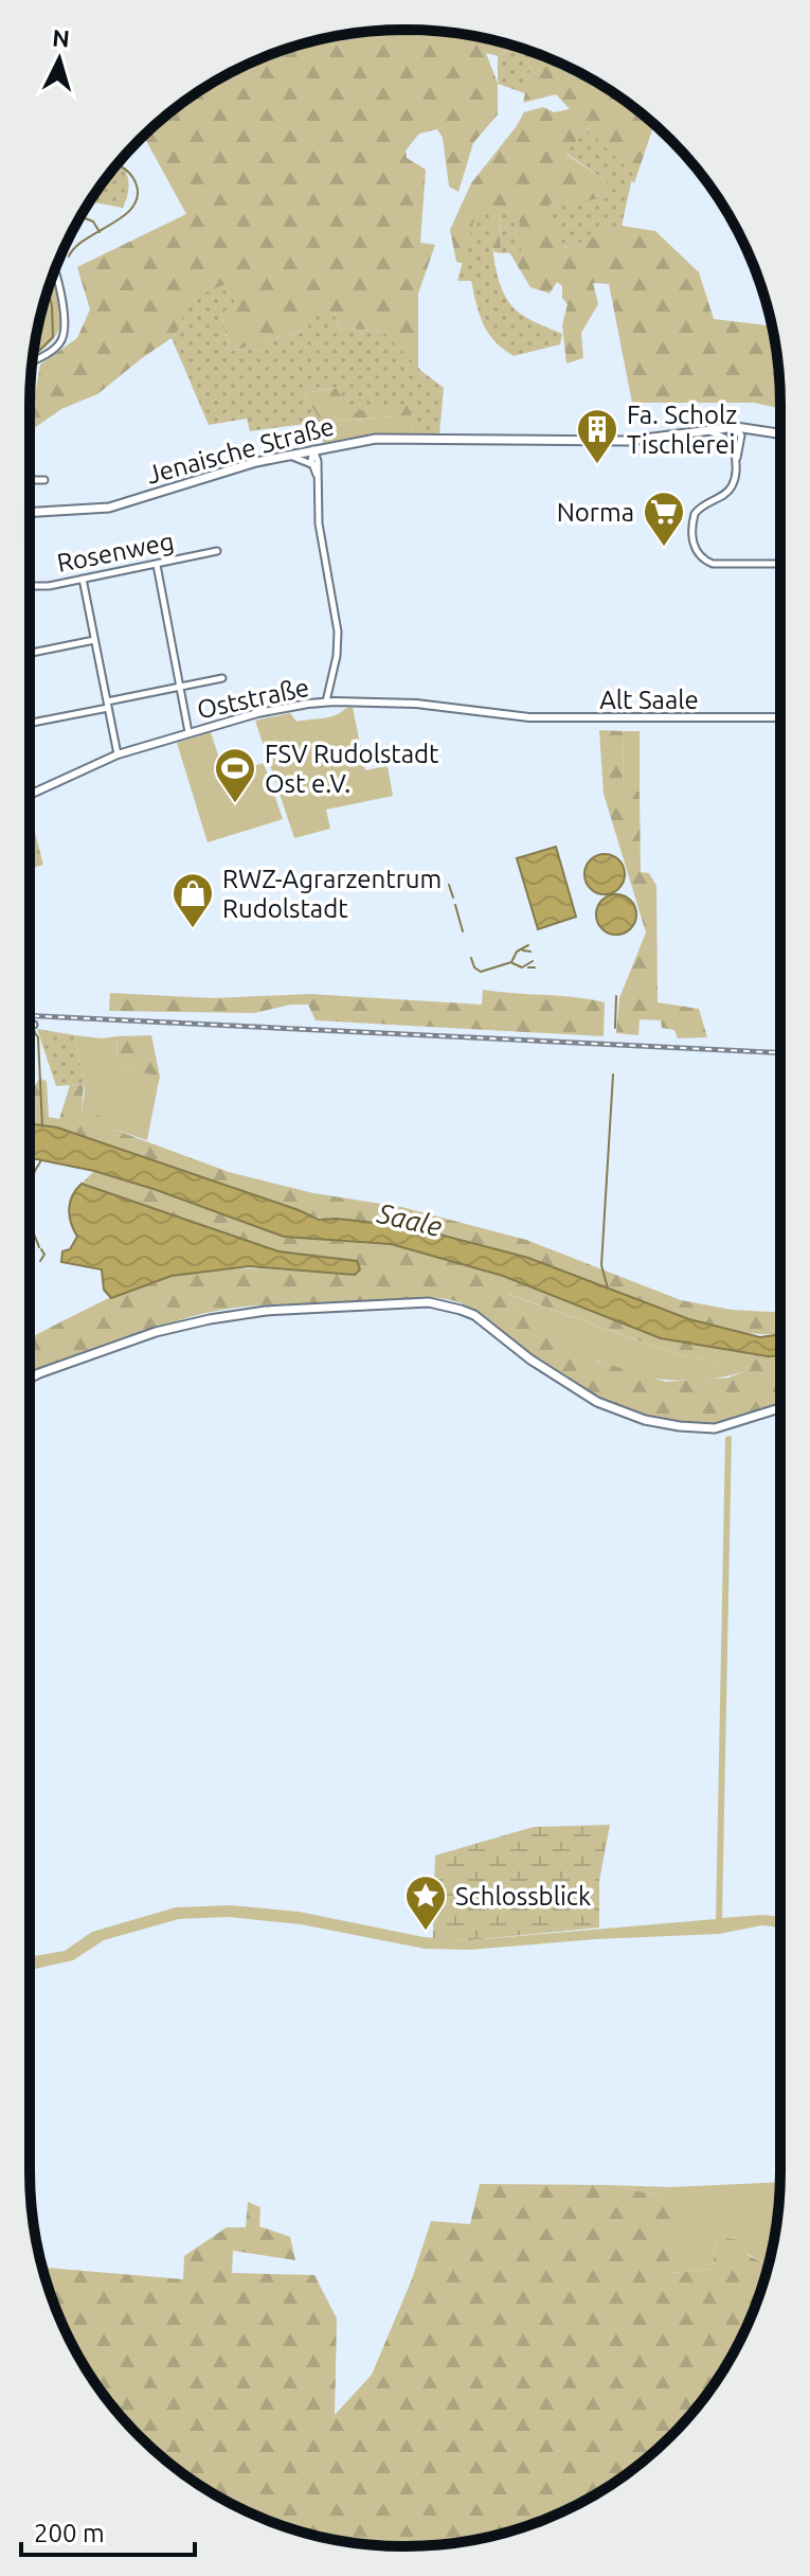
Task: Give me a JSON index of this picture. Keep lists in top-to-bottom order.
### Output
{
  "streets": {
    "main road": ["Jenaische Straße"],
    "street": ["Rosenweg", "Oststraße", "Alt Saale"]
  },
  "crossings": [
    ["Oststraße", "Alt Saale"]
  ],
  "water": ["Saale"],
  "places": {
    "building": ["Fa. Scholz Tischlerei"],
    "supermarket": ["Norma"],
    "sports": ["FSV Rudolstadt Ost e.V."],
    "shop": ["RWZ-Agrarzentrum Rudolstadt"],
    "place": ["Schlossblick"]
  },
  "scale_bar": "200 m",
  "north": "top"
}
